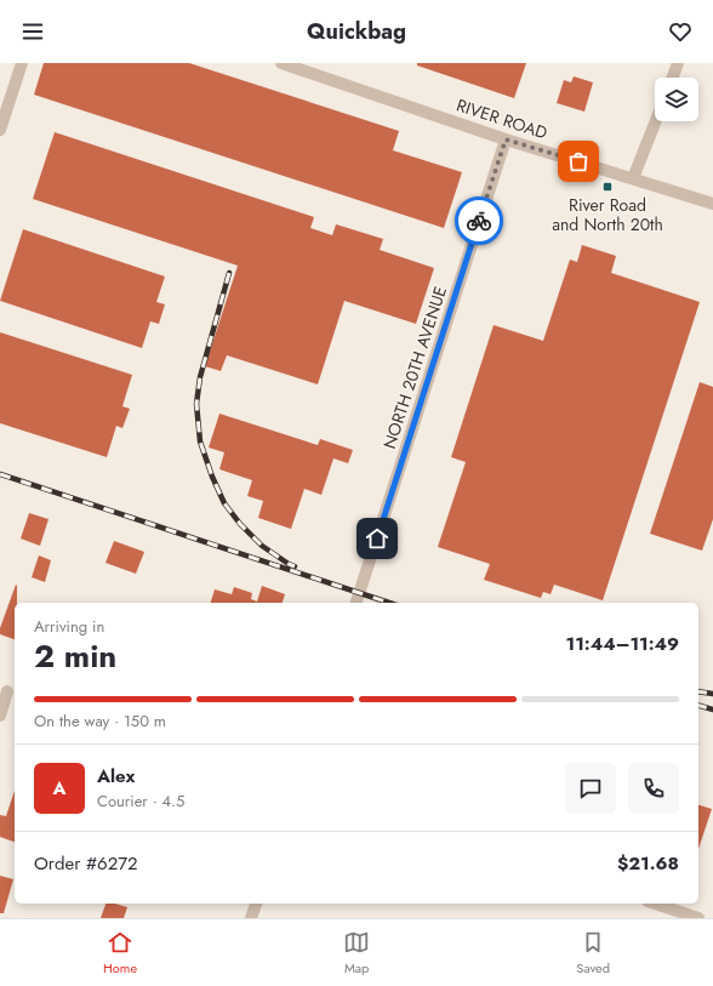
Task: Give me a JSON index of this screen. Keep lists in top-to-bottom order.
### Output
{
  "streets": {
    "street": ["RIVER ROAD", "NORTH 20TH AVENUE"]
  },
  "crossings": [
    ["RIVER ROAD", "NORTH 20TH AVENUE"]
  ],
  "places": {
    "transit": ["River Road and North 20th"]
  },
  "page": {
    "header": "Quickbag",
    "heading": ["2 min", "Arriving in", "11:44–11:49"],
    "panel": [
      "Alex",
      "Courier · 4.5",
      "Order #6272",
      "$21.68"
    ],
    "bar": "On the way · 150 m",
    "round": "A",
    "tabs": ["Home", "Map", "Saved"]
  }
}
